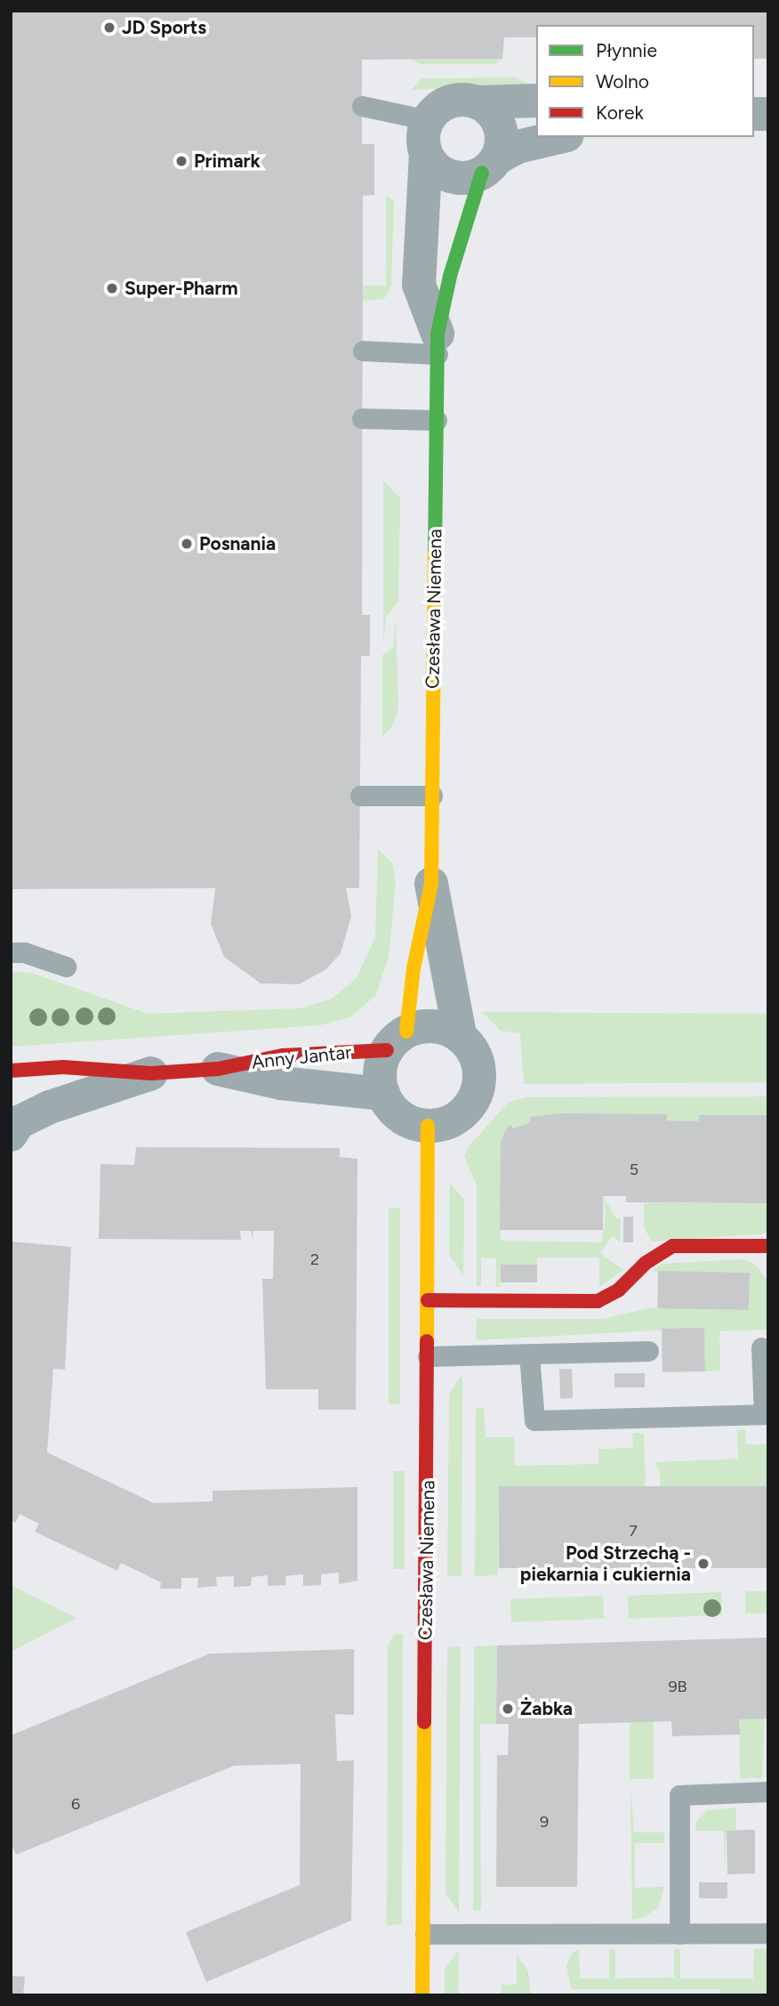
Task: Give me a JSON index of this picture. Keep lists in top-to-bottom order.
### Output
{
  "streets": {
    "street": ["Czesława Niemena", "Anny Jantar"]
  },
  "crossings": [
    ["Czesława Niemena", "Anny Jantar"]
  ],
  "places": [
    "JD Sports",
    "Primark",
    "Super-Pharm",
    "Posnania",
    "Pod Strzechą - piekarnia i cukiernia",
    "Żabka"
  ],
  "house_numbers": [
    "5",
    "2",
    "7",
    "9B",
    "6",
    "9"
  ],
  "legend": ["Płynnie", "Wolno", "Korek"]
}
